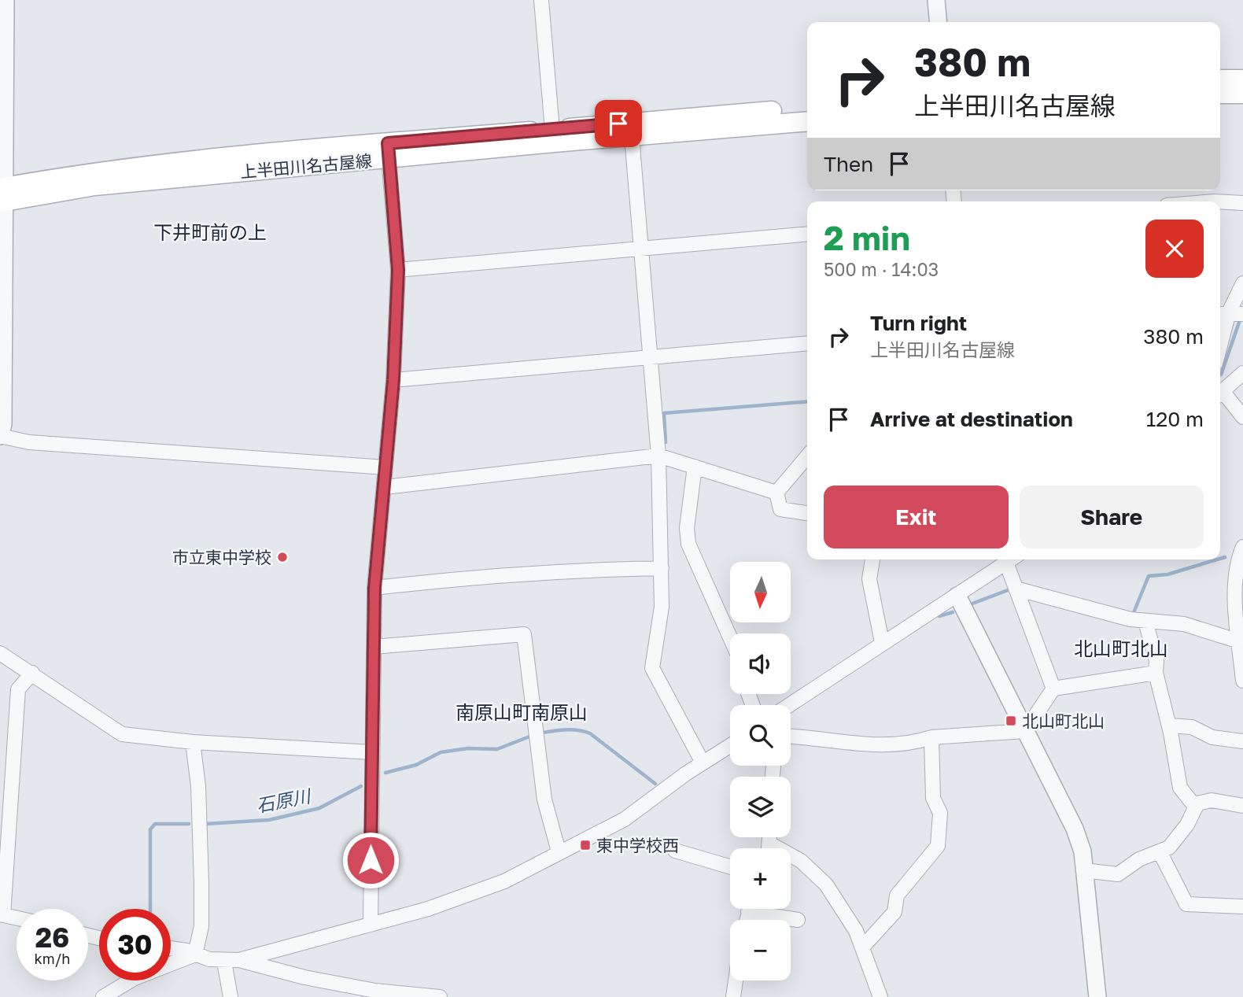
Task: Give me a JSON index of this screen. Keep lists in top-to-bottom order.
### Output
{
  "streets": {
    "main road": ["上半田川名古屋線"]
  },
  "districts": ["下井町前の上", "北山町北山", "南原山町南原山"],
  "water": ["石原川"],
  "places": {
    "other": ["市立東中学校"],
    "transit": ["北山町北山", "東中学校西"]
  },
  "north": "bottom",
  "page": {
    "turn": ["380 m", "上半田川名古屋線"],
    "then": "Then",
    "heading": ["2 min", "500 m · 14:03"],
    "list": [
      {
        "name": "Turn right",
        "note": "上半田川名古屋線",
        "value": "380 m"
      },
      {
        "name": "Arrive at destination",
        "value": "120 m"
      }
    ],
    "buttons": ["Exit", "Share"],
    "map_buttons": ["+", "−"],
    "speed": "26 km/h",
    "limit": "30"
  }
}
